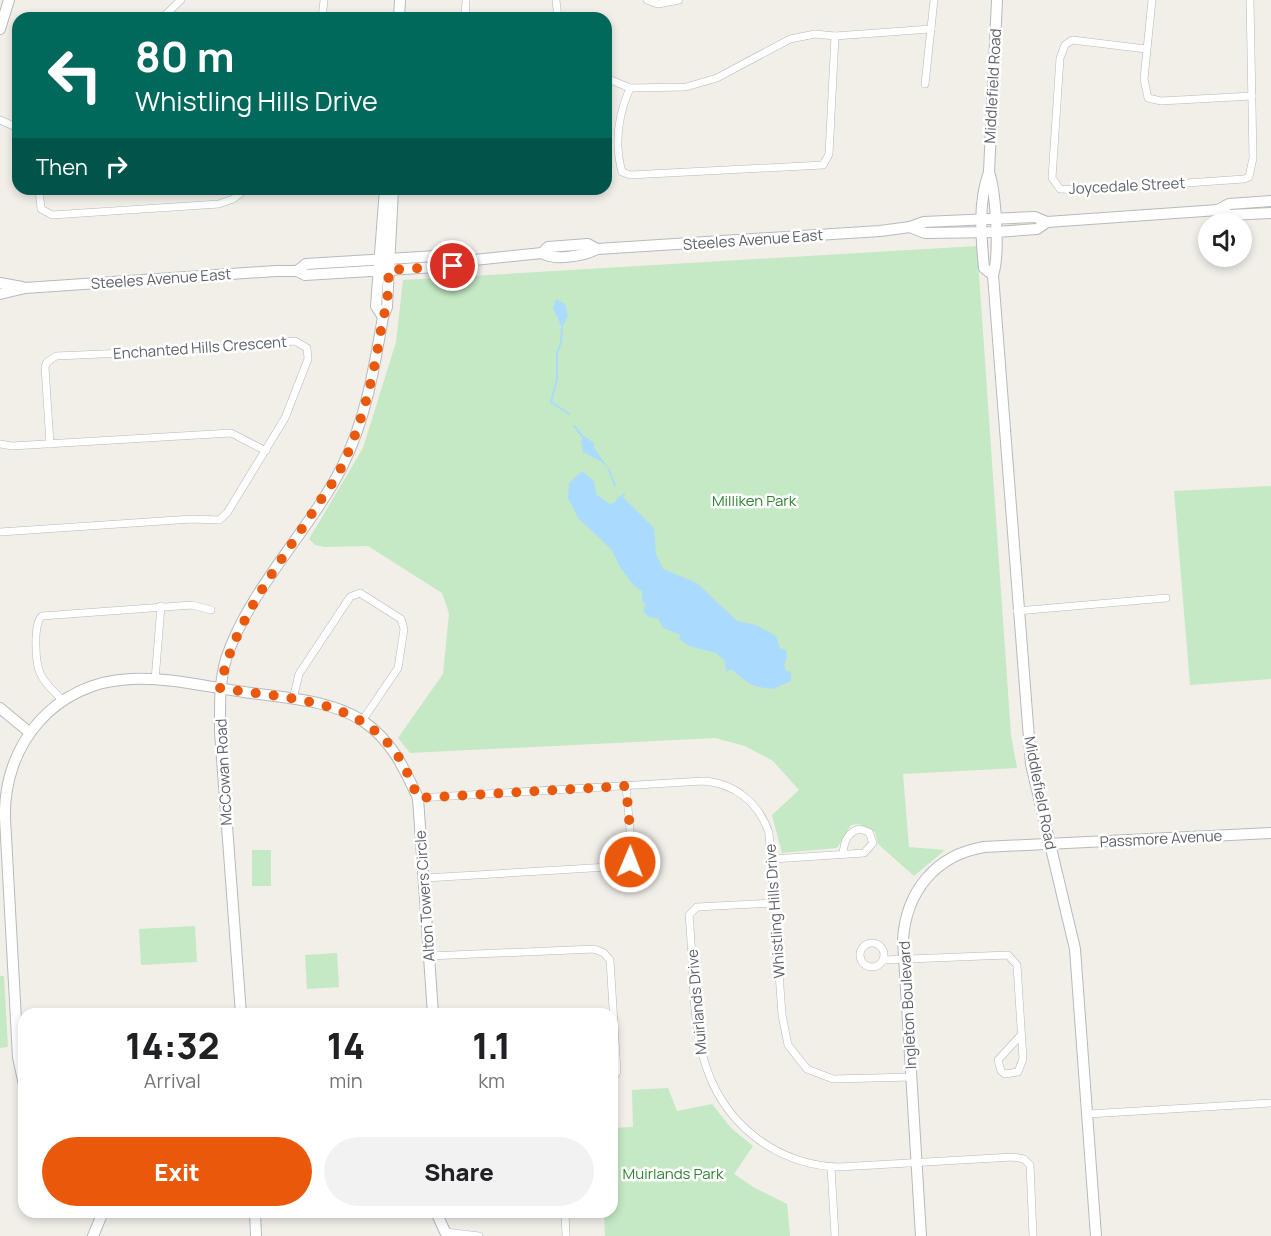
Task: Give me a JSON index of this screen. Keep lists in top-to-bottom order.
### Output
{
  "streets": {
    "main road": [
      "Middlefield Road",
      "Steeles Avenue East",
      "McCowan Road",
      "Passmore Avenue",
      "Alton Towers Circle",
      "Ingleton Boulevard"
    ],
    "street": [
      "Joycedale Street",
      "Enchanted Hills Crescent",
      "Whistling Hills Drive",
      "Muirlands Drive"
    ]
  },
  "crossings": [
    ["Middlefield Road", "Steeles Avenue East"],
    ["Middlefield Road", "Passmore Avenue"],
    ["Middlefield Road", "Ingleton Boulevard"],
    ["Steeles Avenue East", "McCowan Road"],
    ["McCowan Road", "Alton Towers Circle"],
    ["Passmore Avenue", "Ingleton Boulevard"],
    ["Alton Towers Circle", "Whistling Hills Drive"],
    ["Whistling Hills Drive", "Muirlands Drive"],
    ["Whistling Hills Drive", "Ingleton Boulevard"],
    ["Muirlands Drive", "Ingleton Boulevard"]
  ],
  "parks": ["Milliken Park", "Muirlands Park"],
  "page": {
    "turn": ["80 m", "Whistling Hills Drive"],
    "then": "Then",
    "eta": [
      "14:32",
      "Arrival",
      "14",
      "min",
      "1.1",
      "km"
    ],
    "buttons": ["Exit", "Share"]
  }
}
